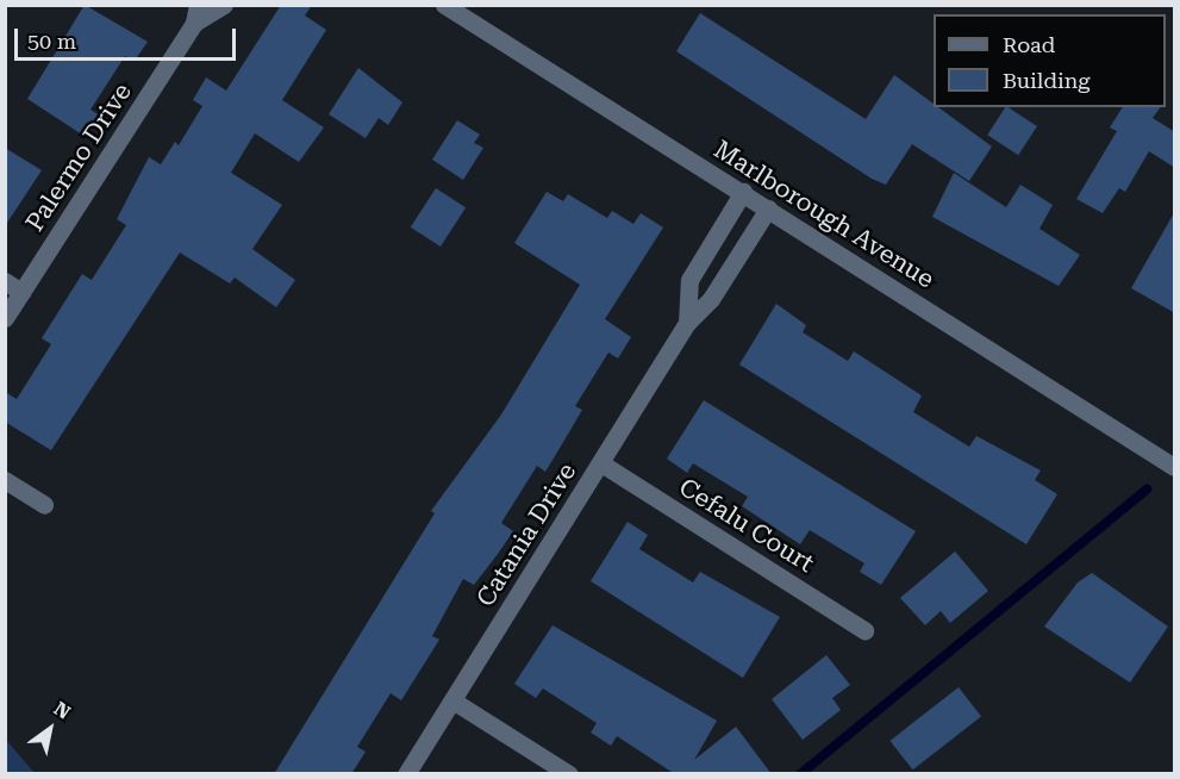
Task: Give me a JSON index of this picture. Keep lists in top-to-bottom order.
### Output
{
  "streets": {
    "street": [
      "Palermo Drive",
      "Marlborough Avenue",
      "Cefalu Court",
      "Catania Drive"
    ]
  },
  "crossings": [
    ["Marlborough Avenue", "Catania Drive"],
    ["Cefalu Court", "Catania Drive"]
  ],
  "legend": ["Road", "Building"],
  "scale_bar": "50 m",
  "north": "top right"
}
